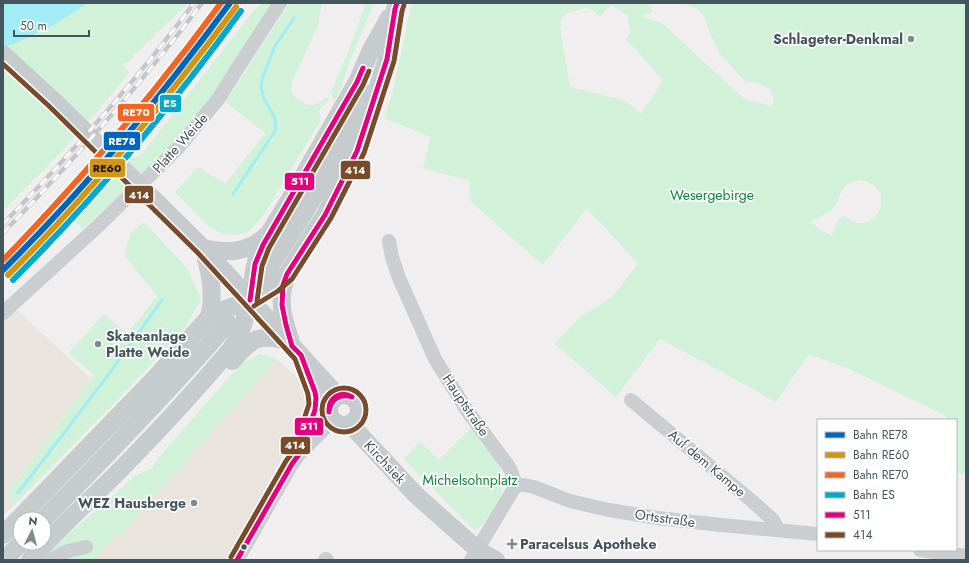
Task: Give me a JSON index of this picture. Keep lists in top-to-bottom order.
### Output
{
  "streets": {
    "main road": ["Kirchsiek"],
    "street": [
      "Platte Weide",
      "Hauptstraße",
      "Auf dem Kampe",
      "Ortsstraße"
    ]
  },
  "crossings": [
    ["Hauptstraße", "Ortsstraße"],
    ["Auf dem Kampe", "Ortsstraße"]
  ],
  "parks": ["Wesergebirge", "Michelsohnplatz"],
  "places": {
    "other": ["Schlageter-Denkmal", "Skateanlage Platte Weide", "WEZ Hausberge"],
    "health": ["Paracelsus Apotheke"]
  },
  "lines": [
    "rail line RE78",
    "rail line RE70",
    "transit line 511",
    "transit line 414",
    "rail line RE60",
    "rail line ES"
  ],
  "legend": [
    "Bahn RE78",
    "Bahn RE60",
    "Bahn RE70",
    "Bahn ES",
    "511",
    "414"
  ],
  "scale_bar": "50 m",
  "north": "top"
}
